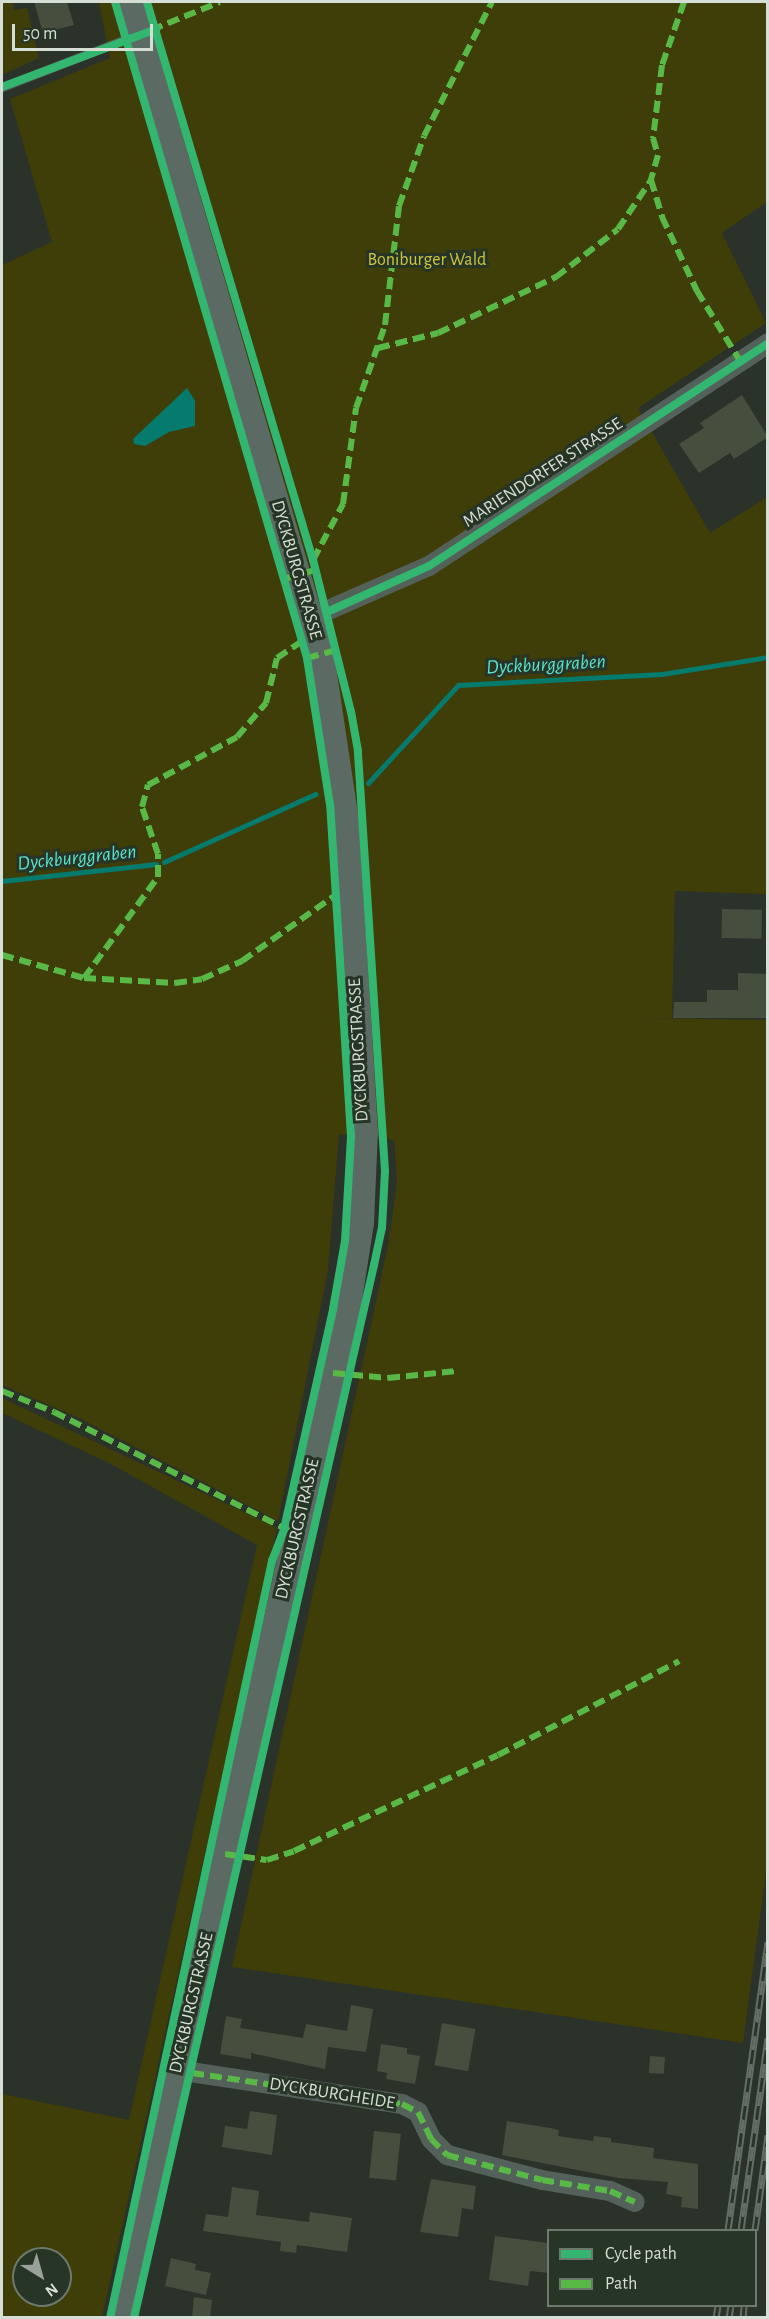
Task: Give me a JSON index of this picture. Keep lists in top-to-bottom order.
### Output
{
  "streets": {
    "street": ["MARIENDORFER STRASSE", "DYCKBURGSTRASSE", "DYCKBURGHEIDE"]
  },
  "crossings": [
    ["MARIENDORFER STRASSE", "DYCKBURGSTRASSE"],
    ["DYCKBURGSTRASSE", "DYCKBURGHEIDE"]
  ],
  "water": ["Dyckburggraben"],
  "parks": ["Boniburger Wald"],
  "legend": ["Cycle path", "Path"],
  "scale_bar": "50 m",
  "north": "bottom right"
}
